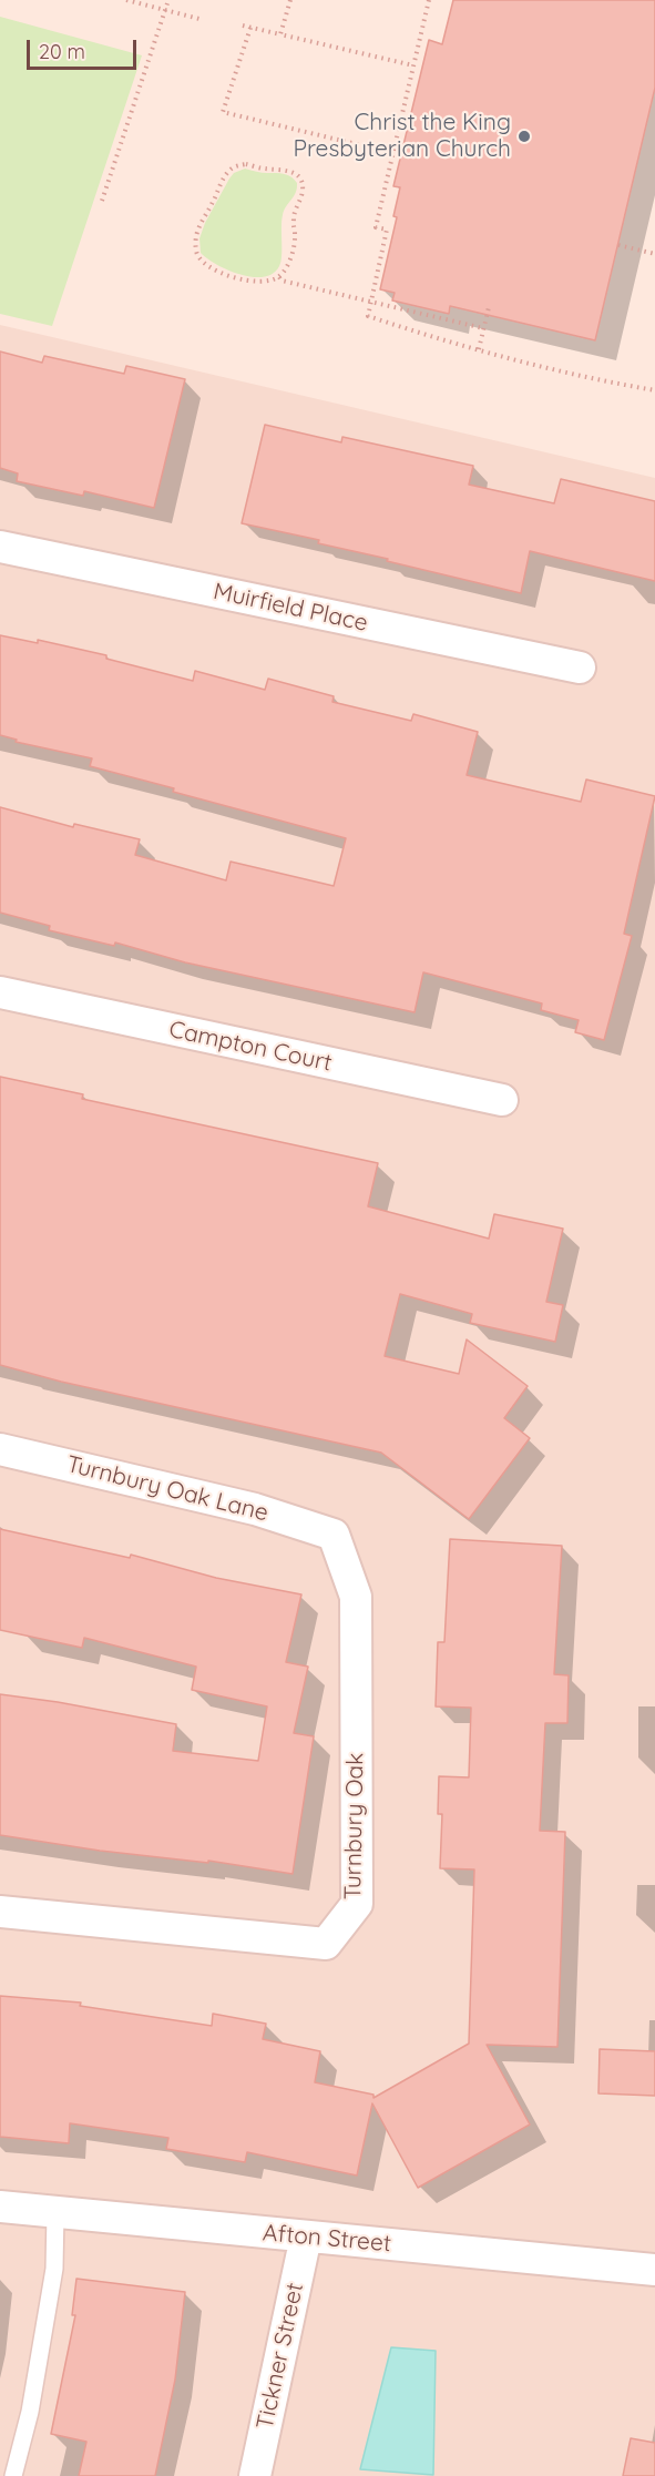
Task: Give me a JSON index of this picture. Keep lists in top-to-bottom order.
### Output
{
  "streets": {
    "street": [
      "Muirfield Place",
      "Campton Court",
      "Turnbury Oak Lane",
      "Turnbury Oak",
      "Afton Street",
      "Tickner Street"
    ]
  },
  "crossings": [
    ["Turnbury Oak Lane", "Turnbury Oak"],
    ["Afton Street", "Tickner Street"]
  ],
  "places": ["Christ the King Presbyterian Church"],
  "scale_bar": "20 m"
}
